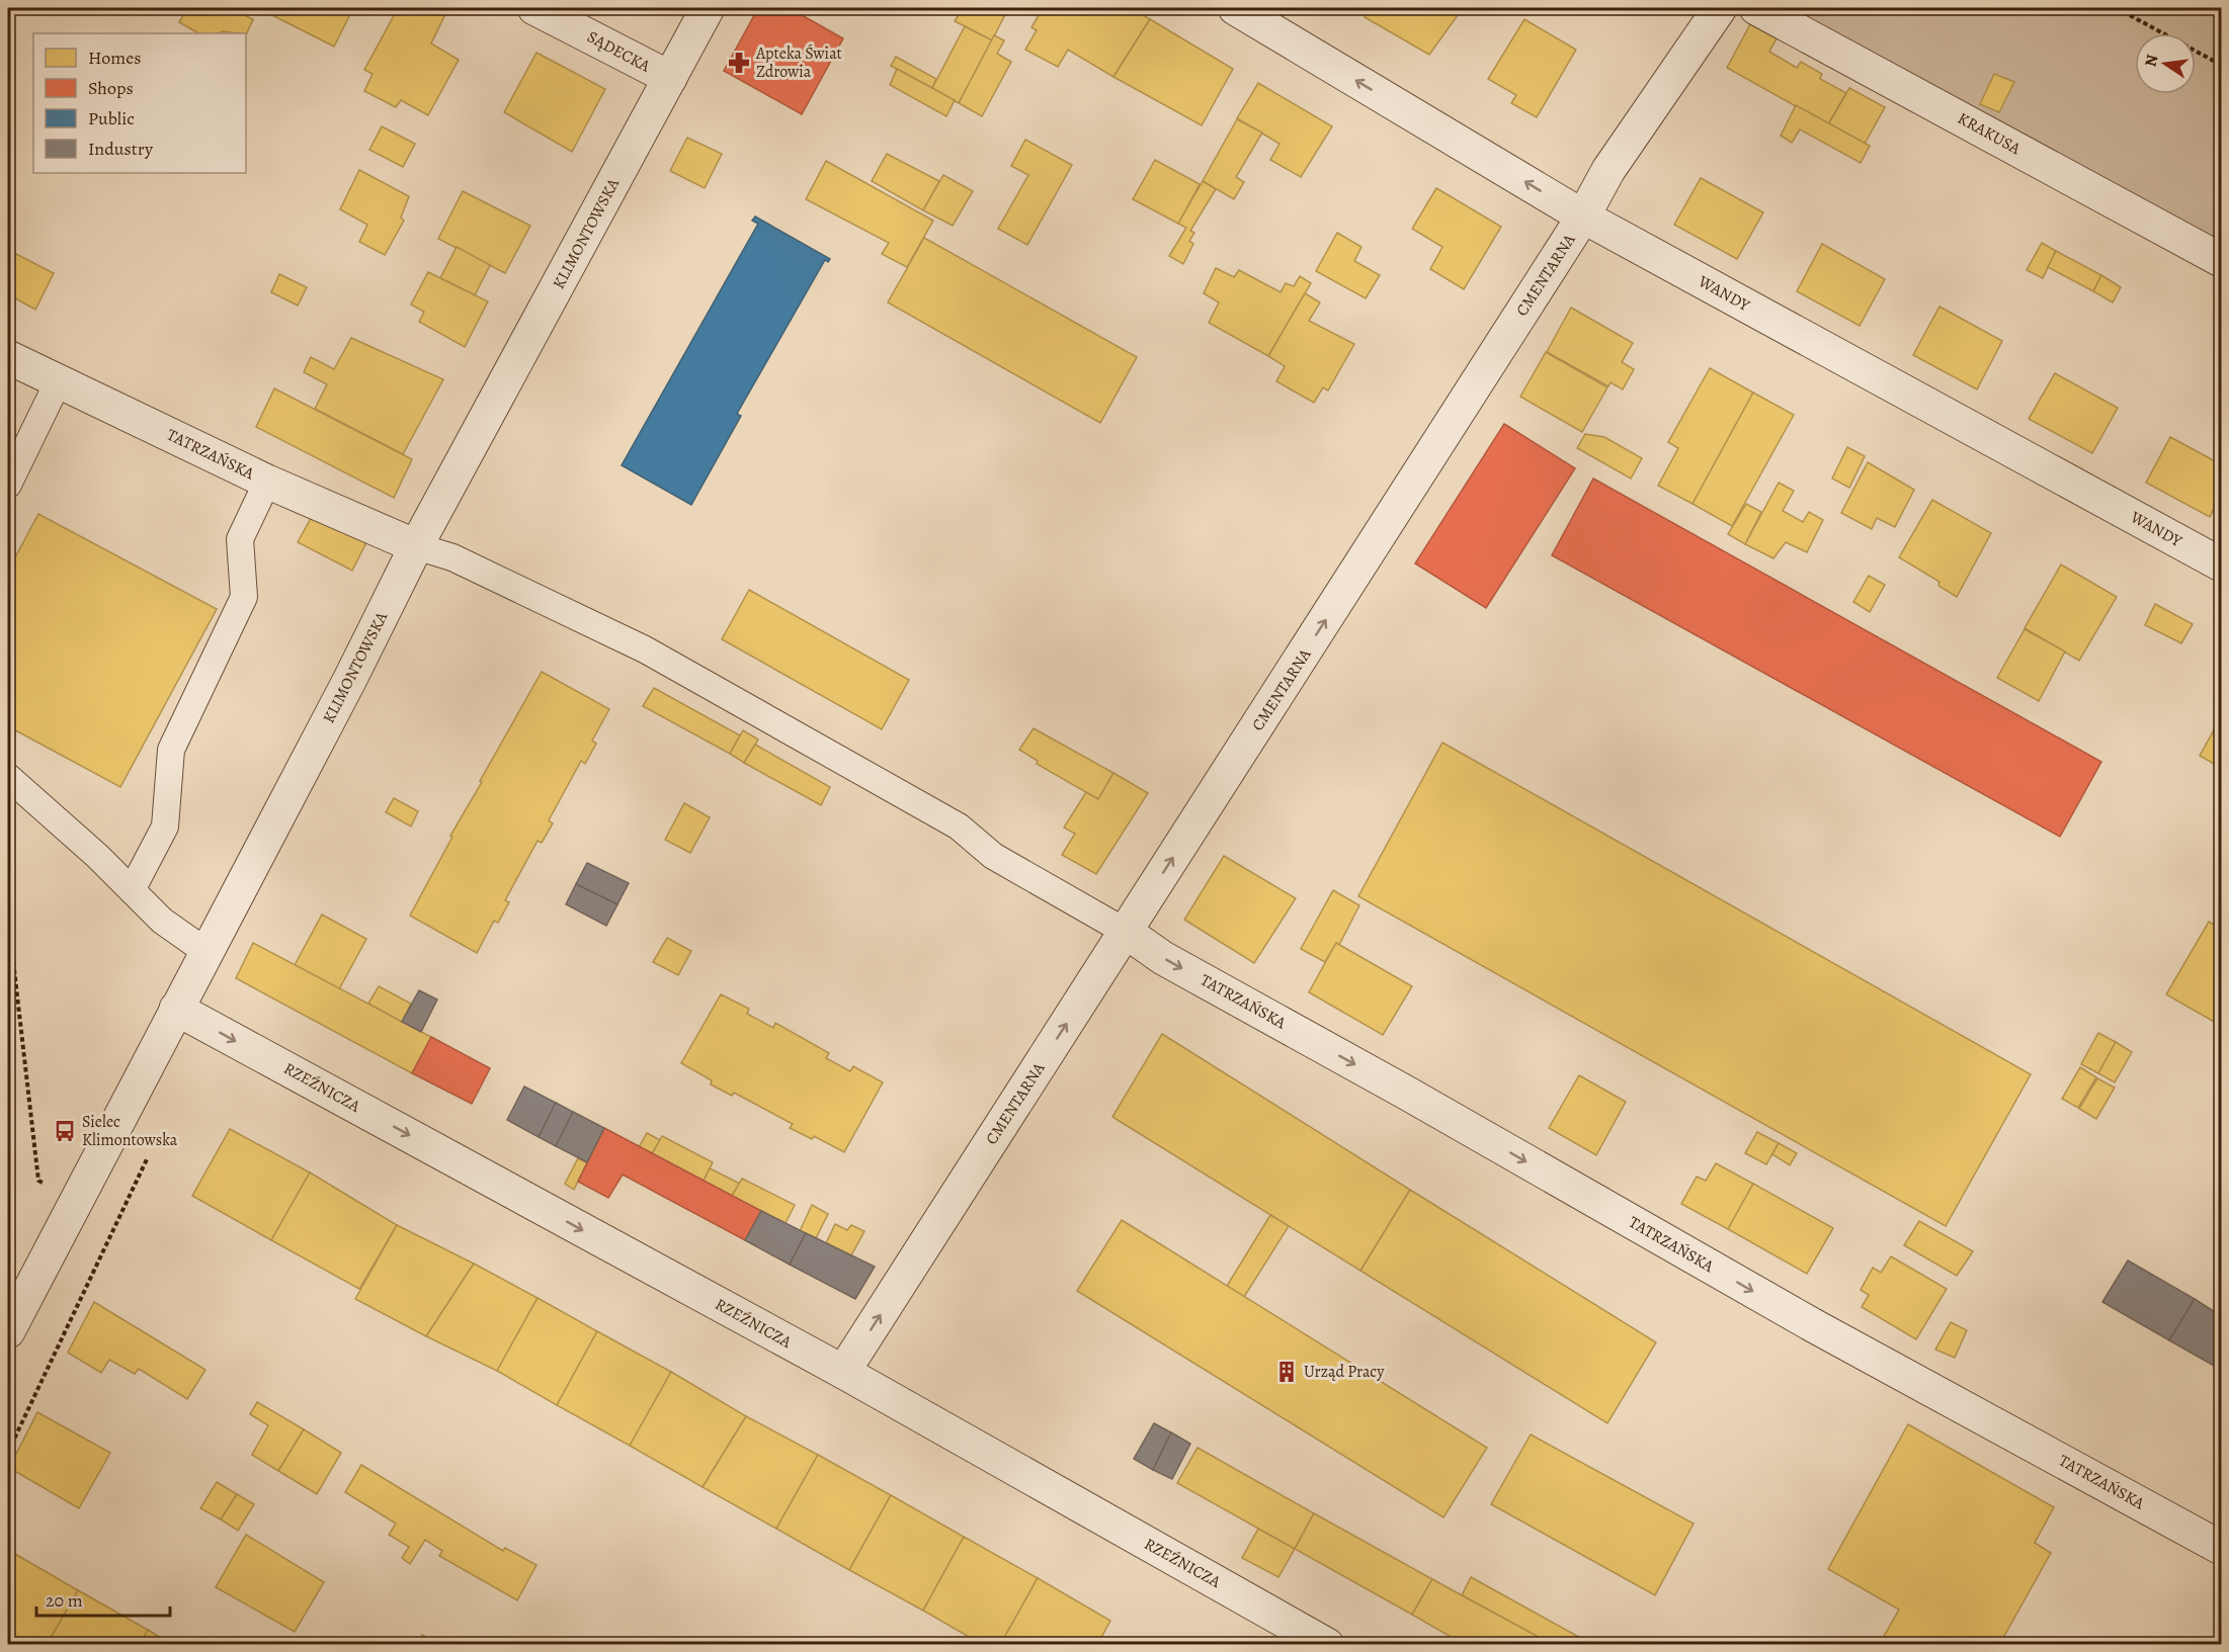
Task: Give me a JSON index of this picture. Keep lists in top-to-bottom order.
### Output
{
  "streets": {
    "street": [
      "SĄDECKA",
      "KRAKUSA",
      "KLIMONTOWSKA",
      "CMENTARNA",
      "WANDY",
      "TATRZAŃSKA",
      "RZEŹNICZA"
    ]
  },
  "crossings": [
    ["SĄDECKA", "KLIMONTOWSKA"],
    ["KLIMONTOWSKA", "TATRZAŃSKA"],
    ["KLIMONTOWSKA", "RZEŹNICZA"],
    ["CMENTARNA", "WANDY"],
    ["CMENTARNA", "TATRZAŃSKA"],
    ["CMENTARNA", "RZEŹNICZA"]
  ],
  "one_way": [
    "CMENTARNA",
    "WANDY",
    "TATRZAŃSKA",
    "RZEŹNICZA"
  ],
  "places": {
    "pharmacy": ["Apteka Świat Zdrowia"],
    "bus stop": ["Sielec Klimontowska"],
    "building": ["Urząd Pracy"]
  },
  "legend": [
    "Homes",
    "Shops",
    "Public",
    "Industry"
  ],
  "scale_bar": "20 m",
  "north": "left"
}
